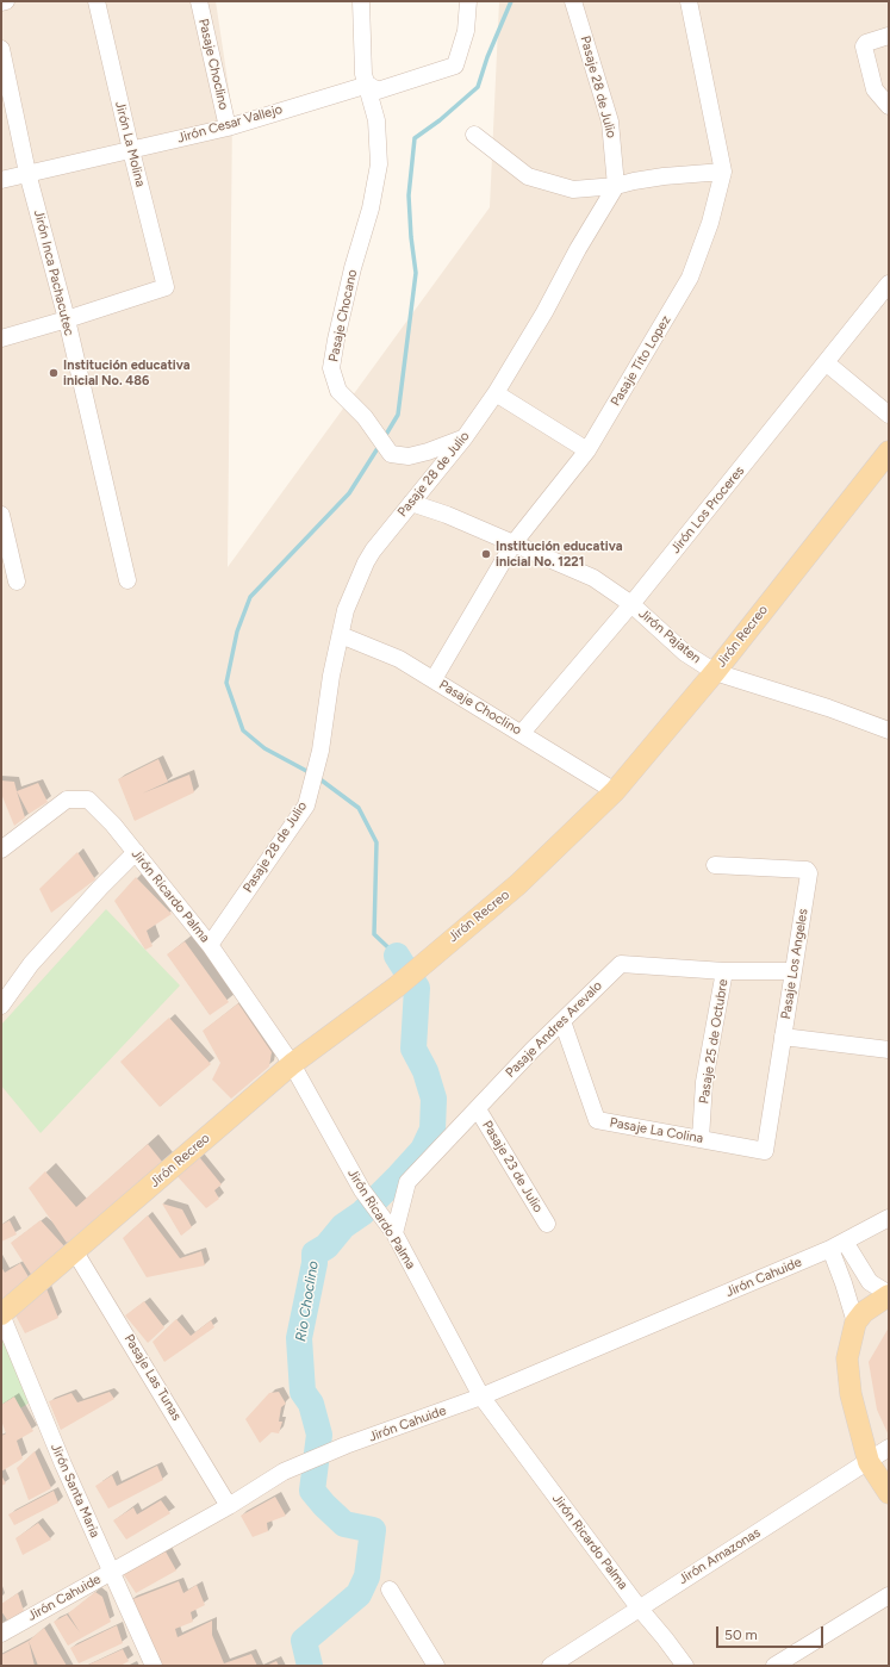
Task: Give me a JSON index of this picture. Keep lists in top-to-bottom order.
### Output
{
  "streets": {
    "main road": ["Jirón Recreo"],
    "street": [
      "Pasaje Choclino",
      "Pasaje 28 de Julio",
      "Jirón Cesar Vallejo",
      "Jirón La Molina",
      "Jirón Inca Pachacutec",
      "Pasaje Chocano",
      "Pasaje Tito Lopez",
      "Jirón Los Proceres",
      "Jirón Pajaten",
      "Jirón Ricardo Palma",
      "Pasaje Los Angeles",
      "Pasaje Andres Arevalo",
      "Pasaje 25 de Octubre",
      "Pasaje La Colina",
      "Pasaje 23 de Julio",
      "Jirón Cahuide",
      "Pasaje Las Tunas",
      "Jirón Santa Maria",
      "Jirón Amazonas"
    ]
  },
  "crossings": [
    ["Pasaje Choclino", "Pasaje 28 de Julio"],
    ["Pasaje Choclino", "Jirón Cesar Vallejo"],
    ["Pasaje Choclino", "Pasaje Tito Lopez"],
    ["Pasaje Choclino", "Jirón Los Proceres"],
    ["Pasaje Choclino", "Jirón Recreo"],
    ["Pasaje 28 de Julio", "Pasaje Chocano"],
    ["Pasaje 28 de Julio", "Jirón Pajaten"],
    ["Pasaje 28 de Julio", "Jirón Ricardo Palma"],
    ["Jirón Cesar Vallejo", "Jirón La Molina"],
    ["Jirón Cesar Vallejo", "Jirón Inca Pachacutec"],
    ["Jirón Cesar Vallejo", "Pasaje Chocano"],
    ["Jirón La Molina", "Jirón Inca Pachacutec"],
    ["Pasaje Tito Lopez", "Jirón Pajaten"],
    ["Jirón Los Proceres", "Jirón Pajaten"],
    ["Jirón Pajaten", "Jirón Recreo"],
    ["Jirón Recreo", "Jirón Ricardo Palma"],
    ["Jirón Recreo", "Pasaje Las Tunas"],
    ["Jirón Recreo", "Jirón Santa Maria"],
    ["Jirón Ricardo Palma", "Pasaje Andres Arevalo"],
    ["Jirón Ricardo Palma", "Jirón Cahuide"],
    ["Jirón Ricardo Palma", "Jirón Amazonas"],
    ["Pasaje Los Angeles", "Pasaje Andres Arevalo"],
    ["Pasaje Los Angeles", "Pasaje La Colina"],
    ["Pasaje Andres Arevalo", "Pasaje 25 de Octubre"],
    ["Pasaje Andres Arevalo", "Pasaje La Colina"],
    ["Pasaje Andres Arevalo", "Pasaje 23 de Julio"],
    ["Pasaje 25 de Octubre", "Pasaje La Colina"],
    ["Jirón Cahuide", "Pasaje Las Tunas"],
    ["Jirón Cahuide", "Jirón Santa Maria"]
  ],
  "water": ["Rio Choclino"],
  "places": ["Institución educativa inicial No. 486", "Institución educativa inicial No. 1221"],
  "scale_bar": "50 m"
}
